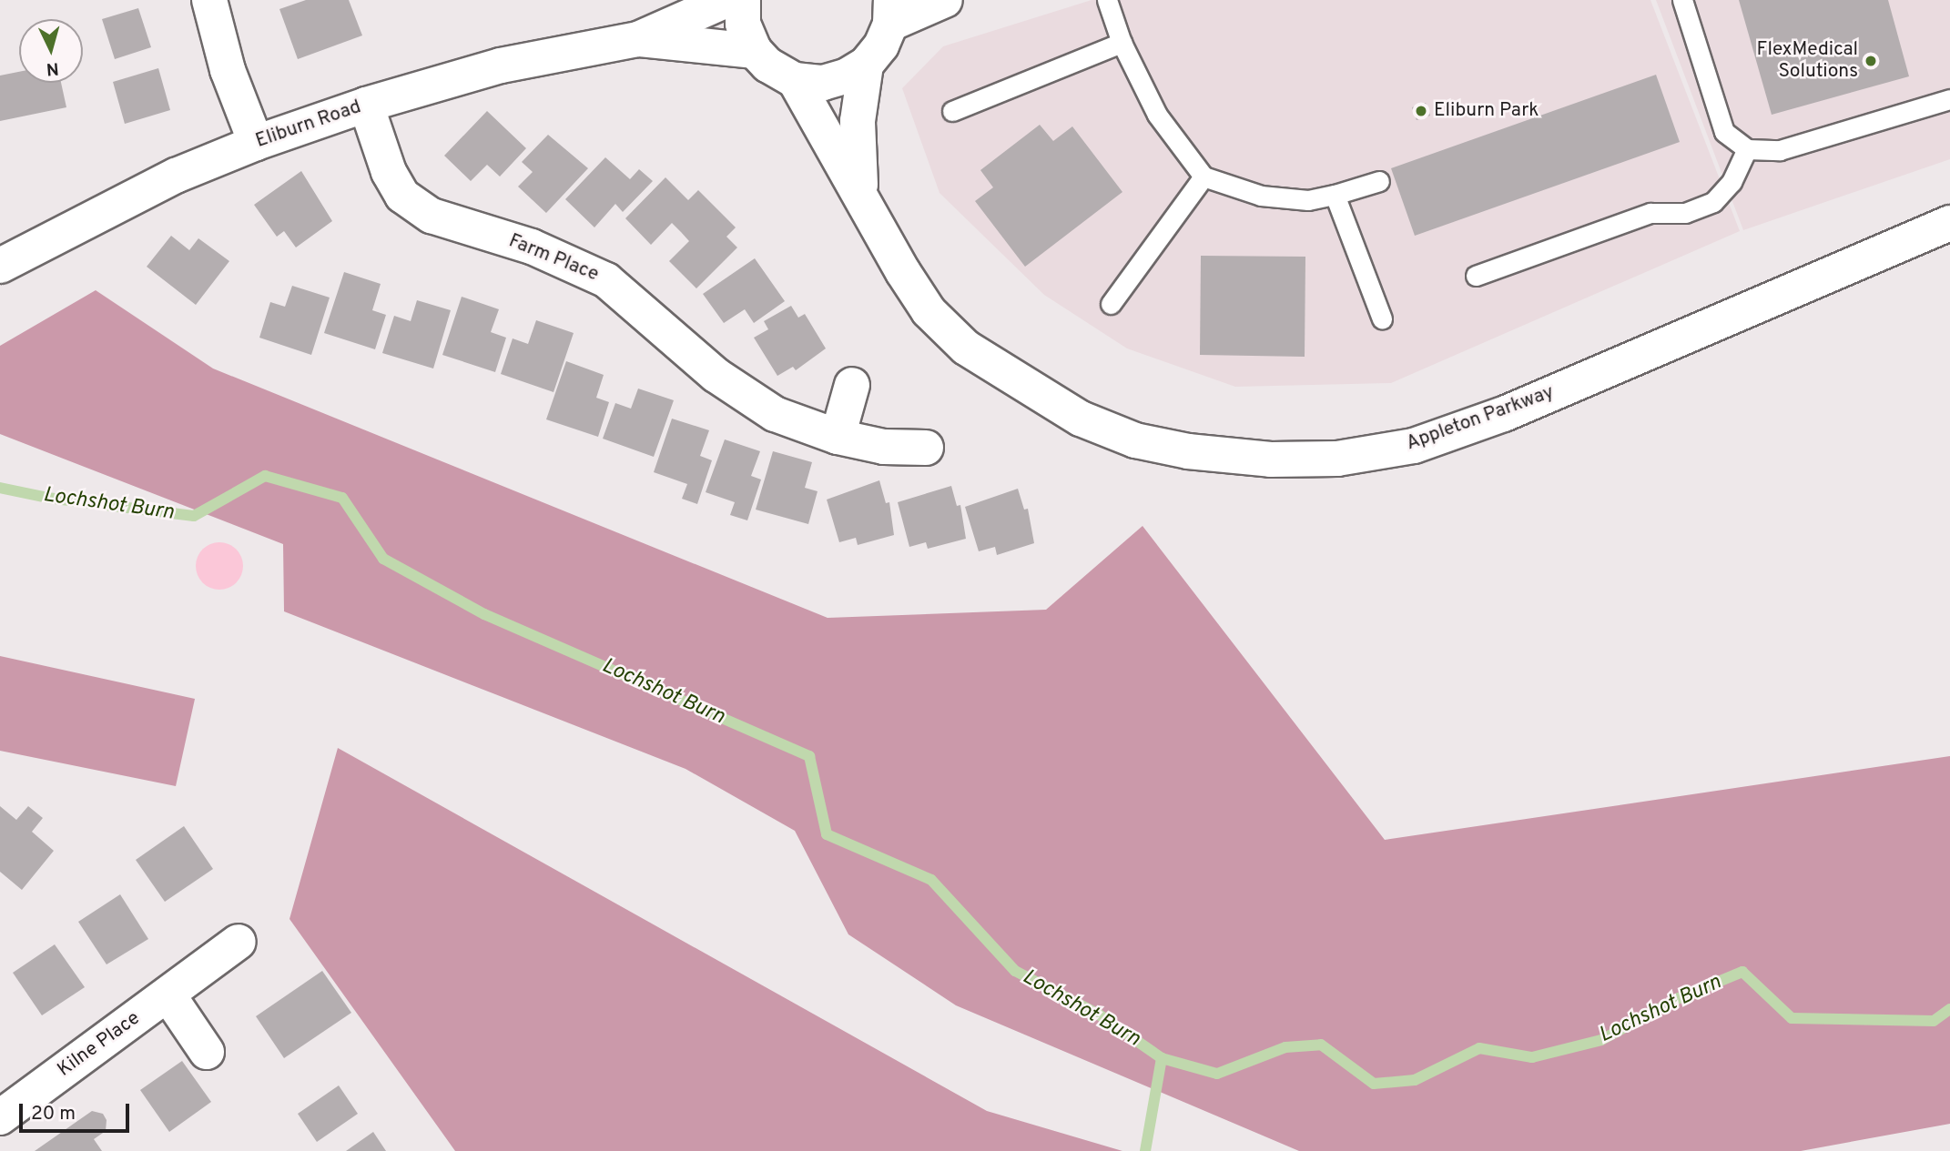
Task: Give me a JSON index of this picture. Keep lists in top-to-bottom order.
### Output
{
  "streets": {
    "street": [
      "Eliburn Road",
      "Farm Place",
      "Appleton Parkway",
      "Kilne Place"
    ]
  },
  "crossings": [
    ["Eliburn Road", "Farm Place"],
    ["Eliburn Road", "Appleton Parkway"]
  ],
  "water": ["Lochshot Burn"],
  "places": ["FlexMedical Solutions", "Eliburn Park"],
  "scale_bar": "20 m",
  "north": "bottom"
}
